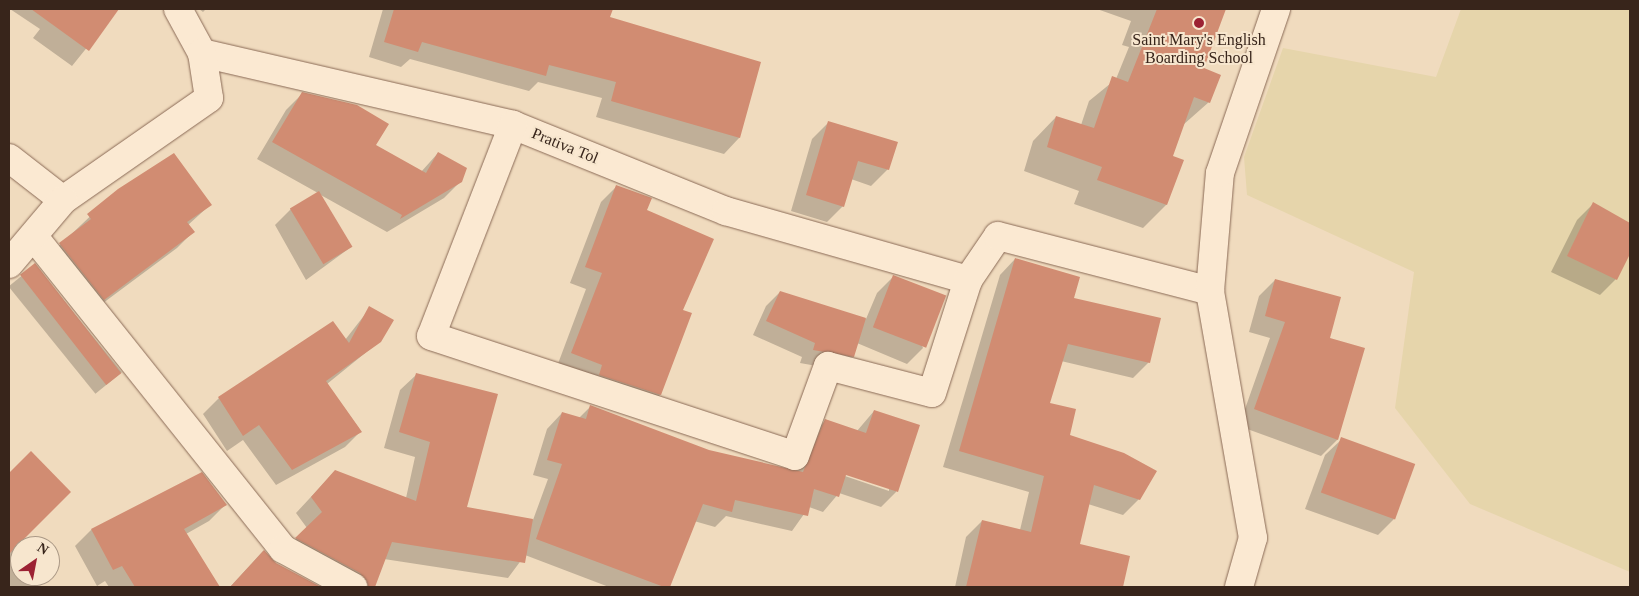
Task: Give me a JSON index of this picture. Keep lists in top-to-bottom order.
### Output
{
  "streets": {
    "street": ["Prativa Tol"]
  },
  "places": ["Saint Mary's English Boarding School"],
  "north": "top right"
}
